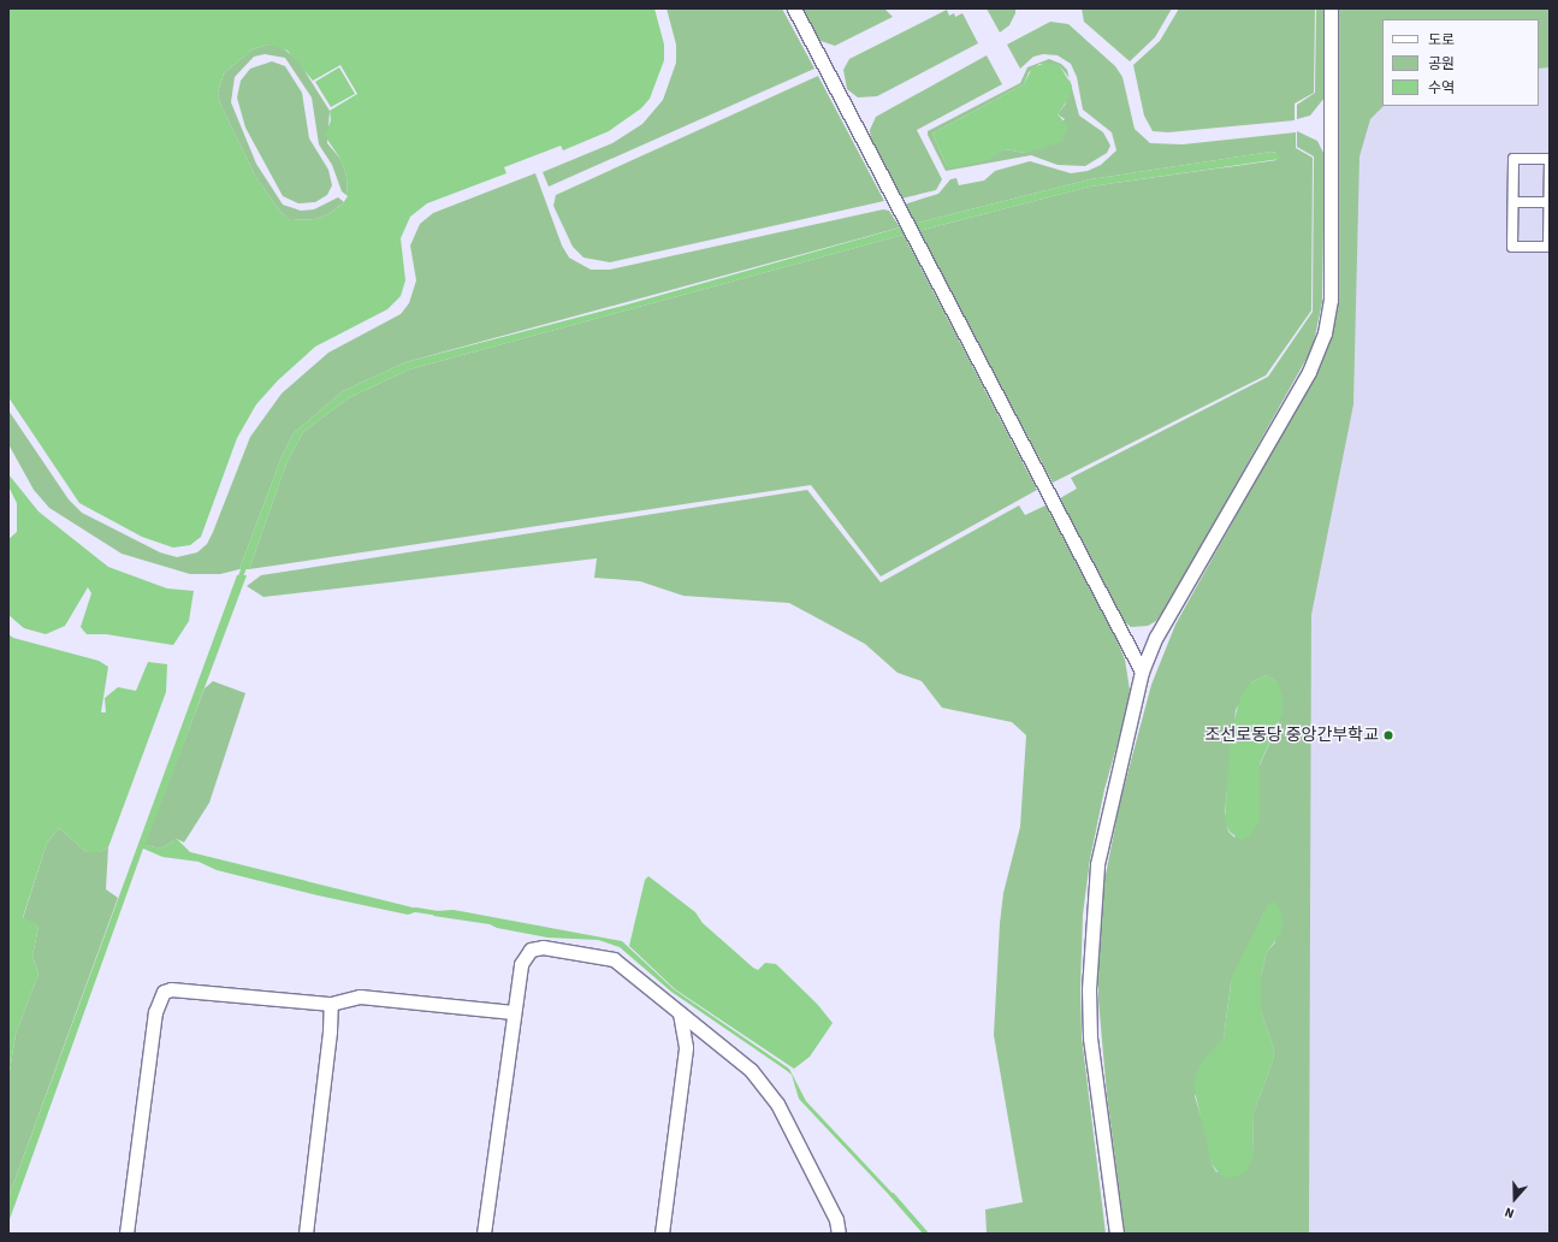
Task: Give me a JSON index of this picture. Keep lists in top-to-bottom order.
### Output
{
  "places": ["조선로동당 중앙간부학교"],
  "legend": ["도로", "공원", "수역"],
  "north": "bottom"
}
